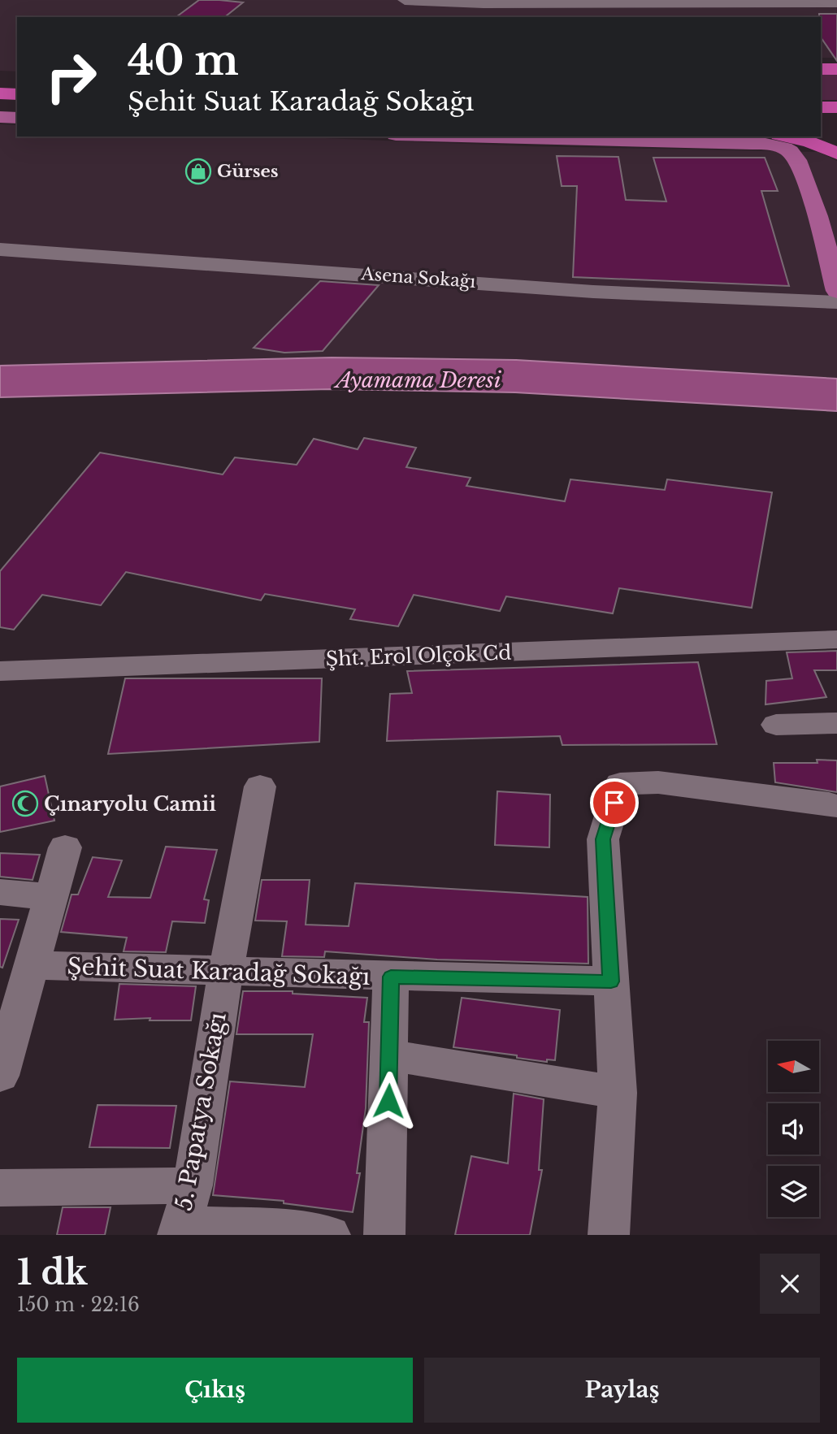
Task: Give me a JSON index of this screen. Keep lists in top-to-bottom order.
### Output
{
  "streets": {
    "street": [
      "Asena Sokağı",
      "Şht. Erol Olçok Cd",
      "Şehit Suat Karadağ Sokağı",
      "5. Papatya Sokağı"
    ]
  },
  "crossings": [
    ["Şehit Suat Karadağ Sokağı", "5. Papatya Sokağı"]
  ],
  "water": ["Ayamama Deresi"],
  "places": {
    "shop": ["Gürses"],
    "mosque": ["Çınaryolu Camii"]
  },
  "north": "left",
  "page": {
    "turn": ["40 m", "Şehit Suat Karadağ Sokağı"],
    "heading": ["1 dk", "150 m · 22:16"],
    "buttons": ["Çıkış", "Paylaş"]
  }
}
